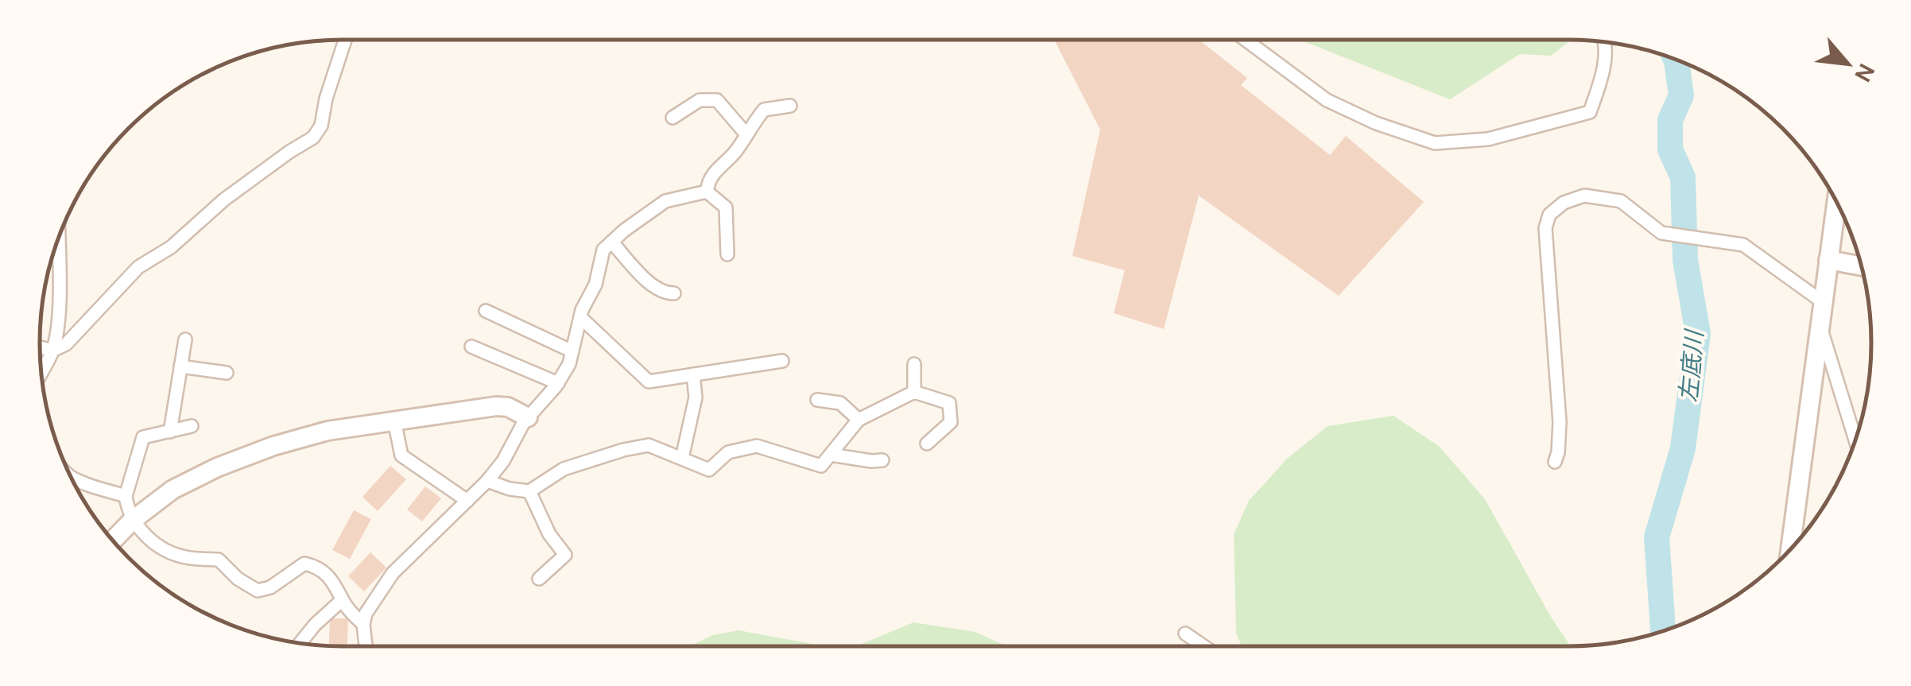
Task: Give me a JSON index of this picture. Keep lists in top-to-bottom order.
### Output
{
  "water": ["左底川"],
  "north": "bottom right"
}
